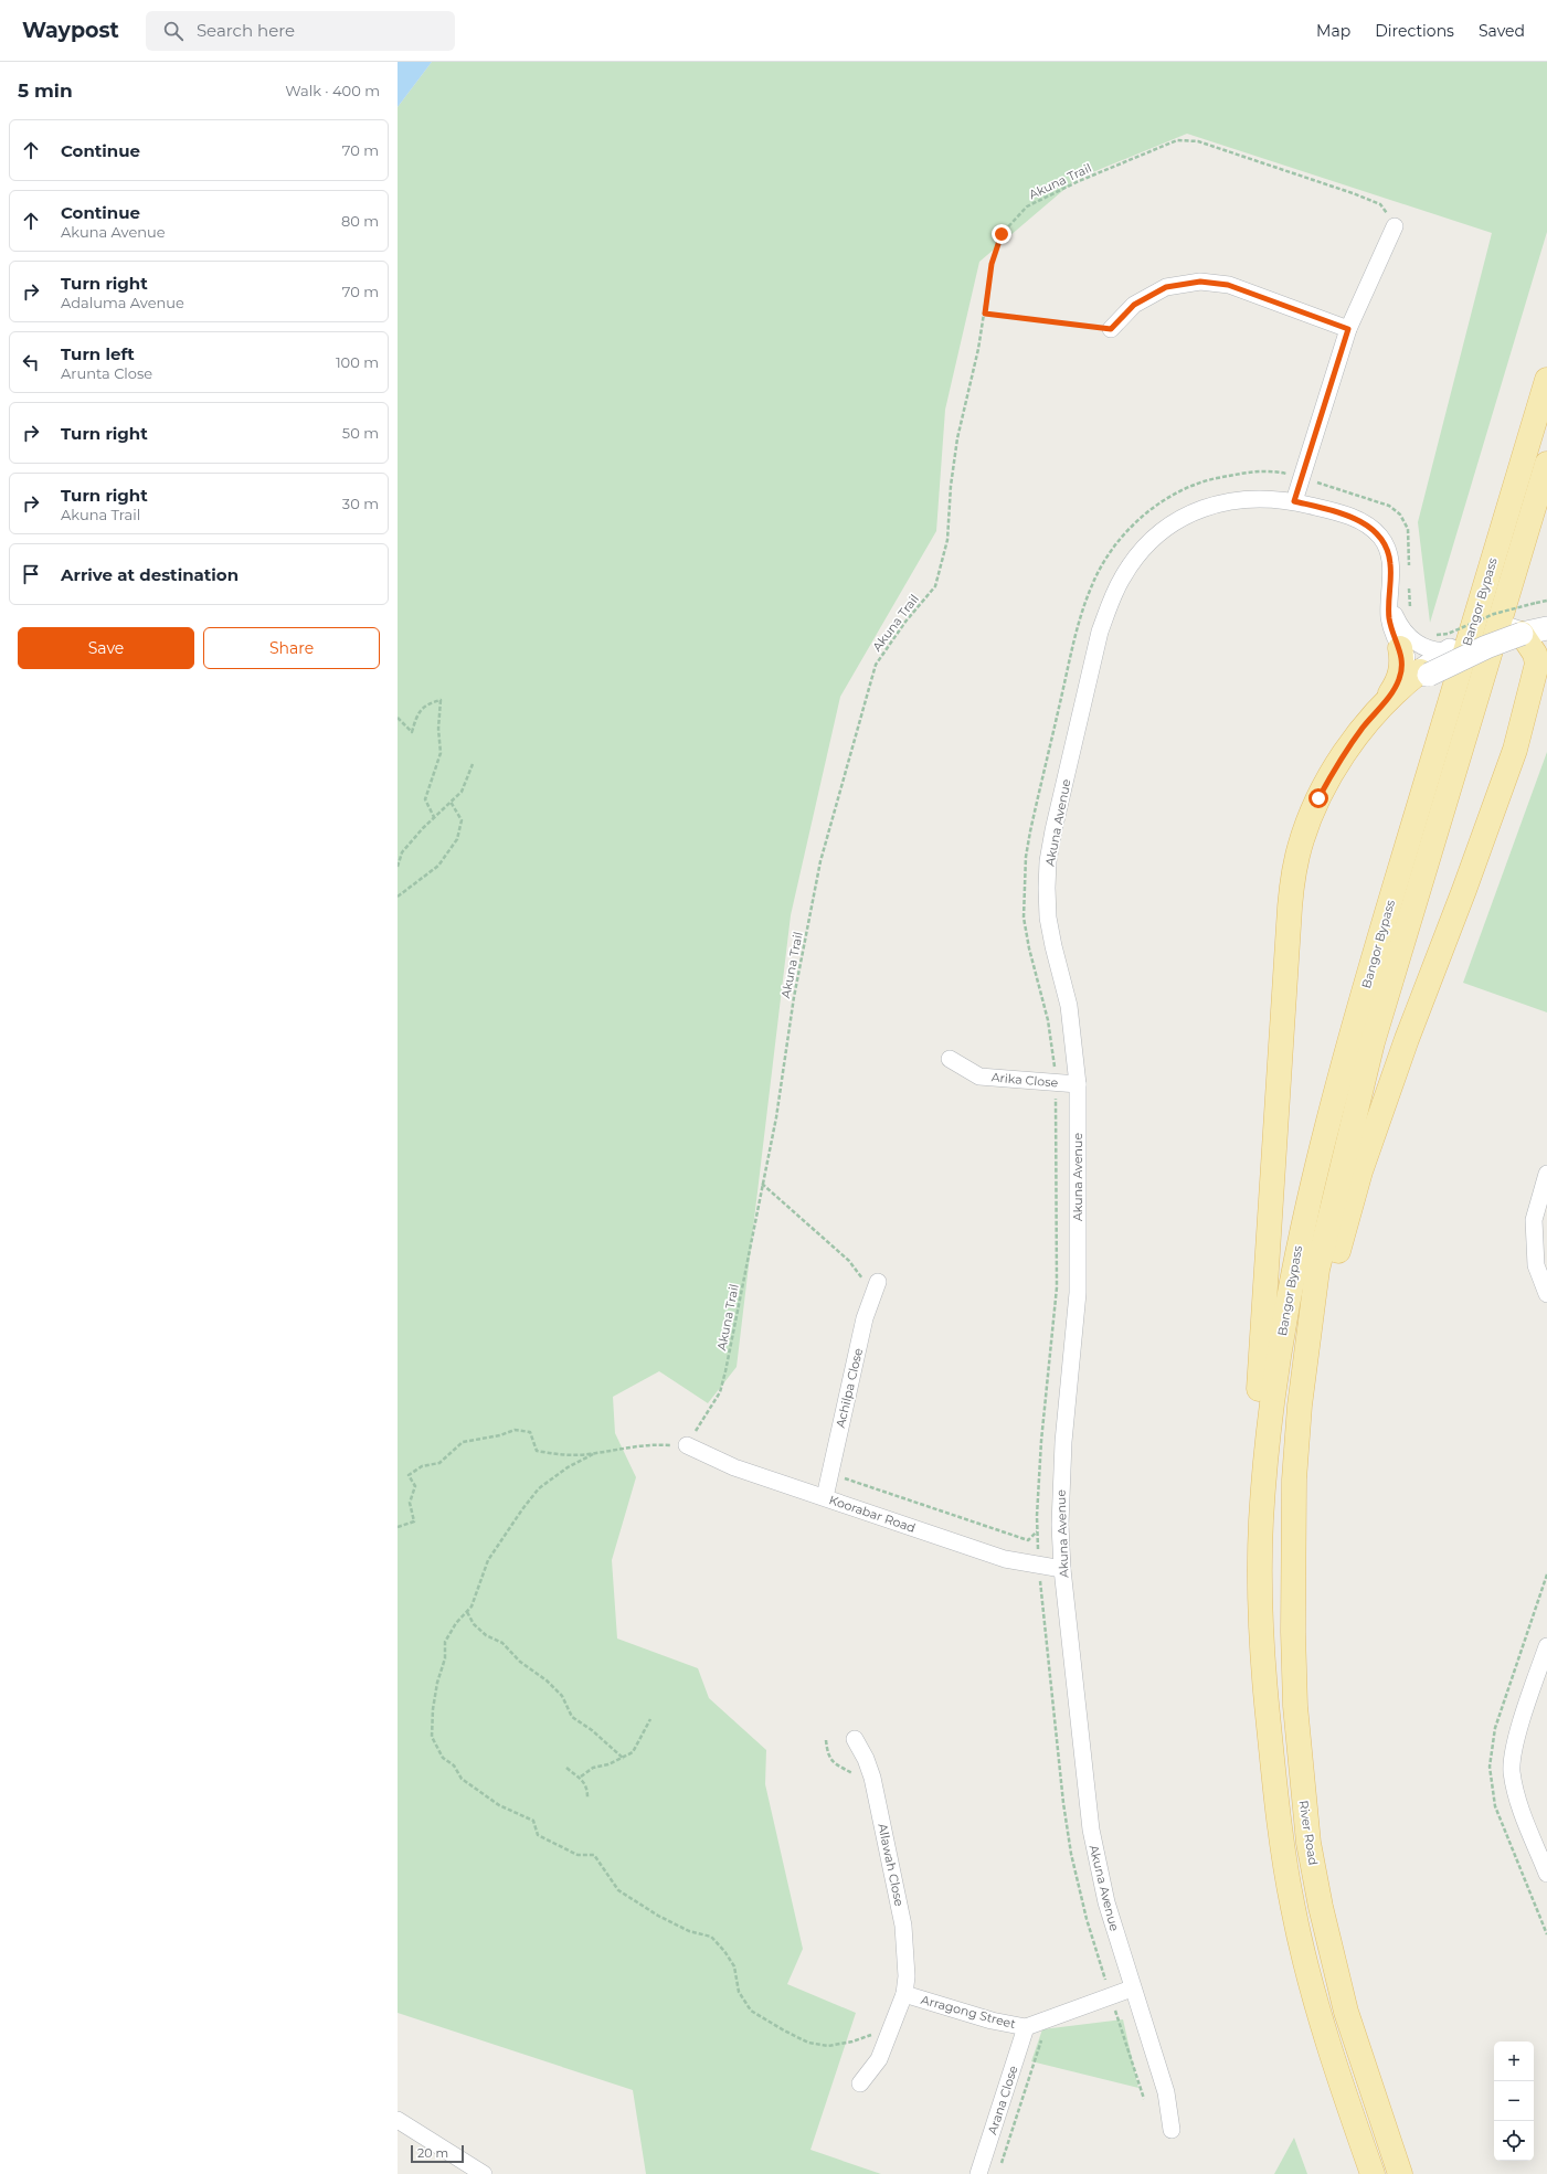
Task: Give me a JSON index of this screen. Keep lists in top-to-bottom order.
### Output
{
  "streets": {
    "main road": ["Bangor Bypass", "River Road"],
    "street": [
      "Akuna Avenue",
      "Arika Close",
      "Achilpa Close",
      "Koorabar Road",
      "Allawah Close",
      "Arragong Street",
      "Arana Close"
    ],
    "path": ["Akuna Trail"]
  },
  "crossings": [
    ["Akuna Trail", "Koorabar Road"],
    ["Bangor Bypass", "River Road"],
    ["Akuna Avenue", "Arika Close"],
    ["Akuna Avenue", "Koorabar Road"],
    ["Akuna Avenue", "Arragong Street"],
    ["Achilpa Close", "Koorabar Road"],
    ["Allawah Close", "Arragong Street"],
    ["Arragong Street", "Arana Close"]
  ],
  "scale_bar": "20 m",
  "page": {
    "header": "Waypost",
    "search": "Search here",
    "nav": ["Map", "Directions", "Saved"],
    "heading": ["5 min", "Walk · 400 m"],
    "list": [
      ["Continue", "70 m"],
      ["Continue", "Akuna Avenue", "80 m"],
      ["Turn right", "Adaluma Avenue", "70 m"],
      ["Turn left", "Arunta Close", "100 m"],
      ["Turn right", "50 m"],
      ["Turn right", "Akuna Trail", "30 m"],
      "Arrive at destination"
    ],
    "buttons": ["Save", "Share"],
    "map_buttons": ["+", "−"],
    "scale": "20 m"
  }
}
